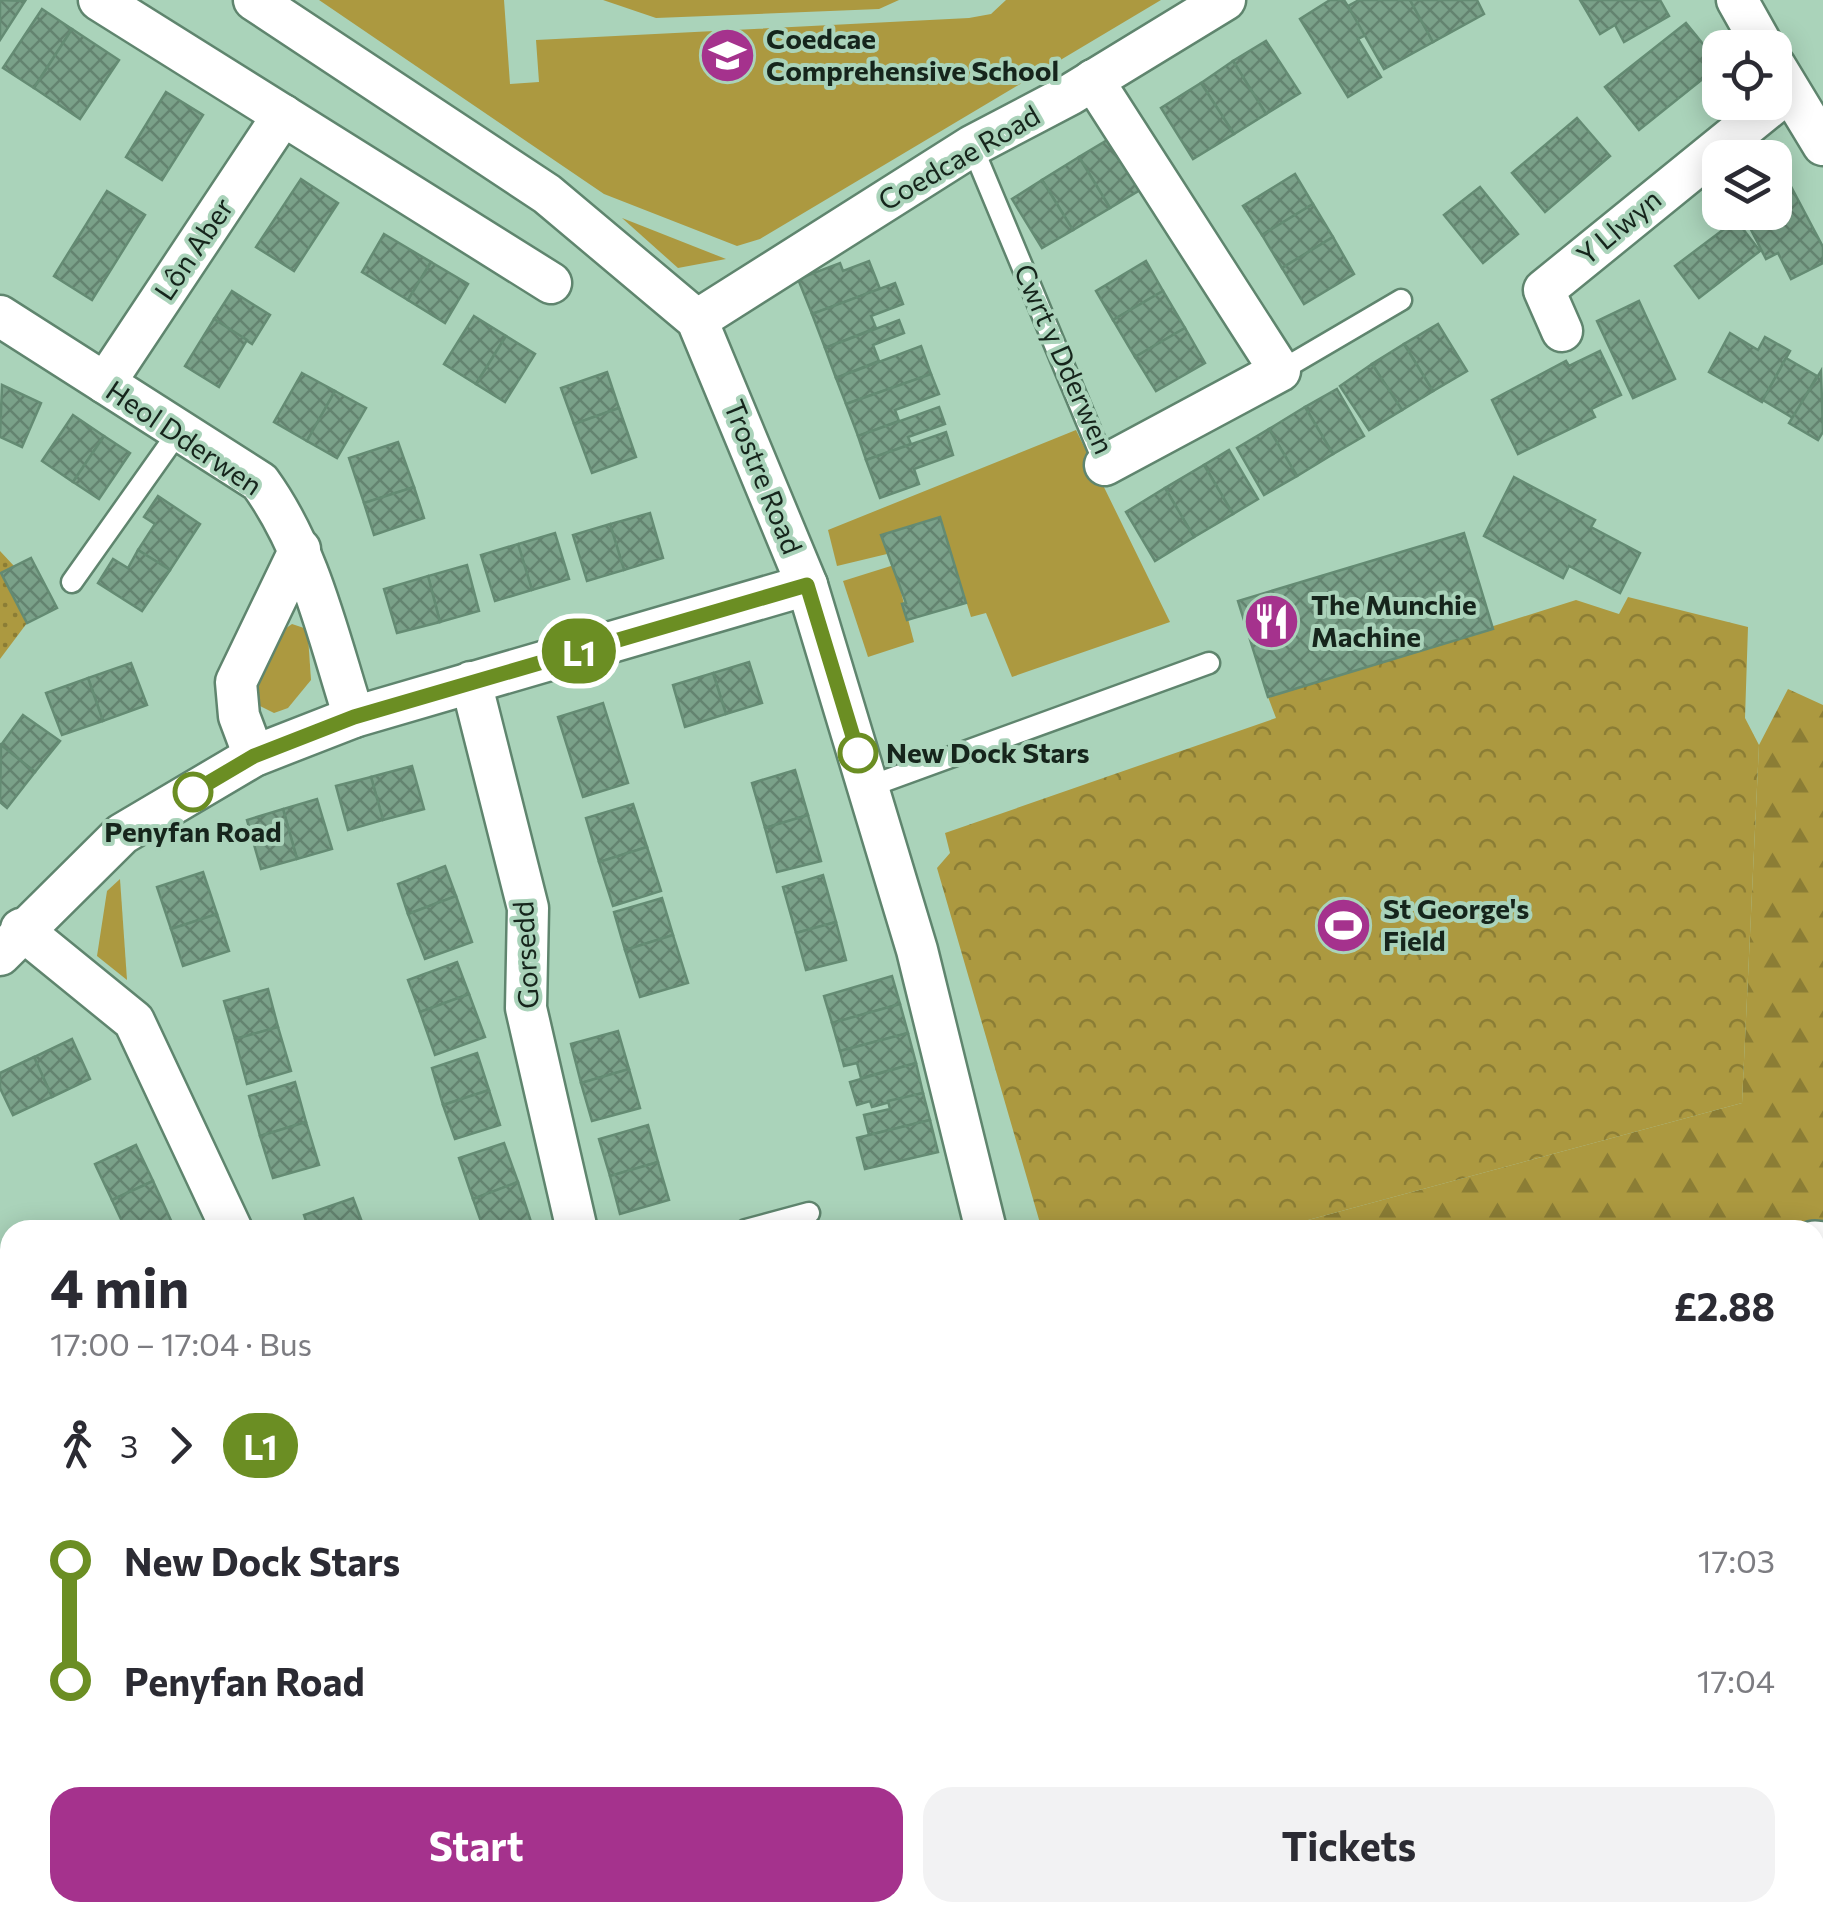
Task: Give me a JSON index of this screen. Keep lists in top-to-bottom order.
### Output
{
  "streets": {
    "street": [
      "Coedcae Road",
      "Y Llwyn",
      "Lôn Aber",
      "Cwrt y Dderwen",
      "Heol Dderwen",
      "Trostre Road",
      "Gorsedd"
    ]
  },
  "crossings": [
    ["Coedcae Road", "Cwrt y Dderwen"],
    ["Coedcae Road", "Trostre Road"],
    ["Lôn Aber", "Heol Dderwen"]
  ],
  "places": {
    "school or university": ["Coedcae Comprehensive School"],
    "restaurant": ["The Munchie Machine"],
    "other": ["New Dock Stars", "Penyfan Road"],
    "sports": ["St George's Field"]
  },
  "lines": ["bus line L1"],
  "page": {
    "on_map": "L1",
    "heading": ["4 min", "17:00 – 17:04 · Bus", "£2.88"],
    "legs": ["3", "L1"],
    "list": [
      {
        "name": "New Dock Stars",
        "value": "17:03"
      },
      {
        "name": "Penyfan Road",
        "value": "17:04"
      }
    ],
    "buttons": ["Start", "Tickets"]
  }
}
